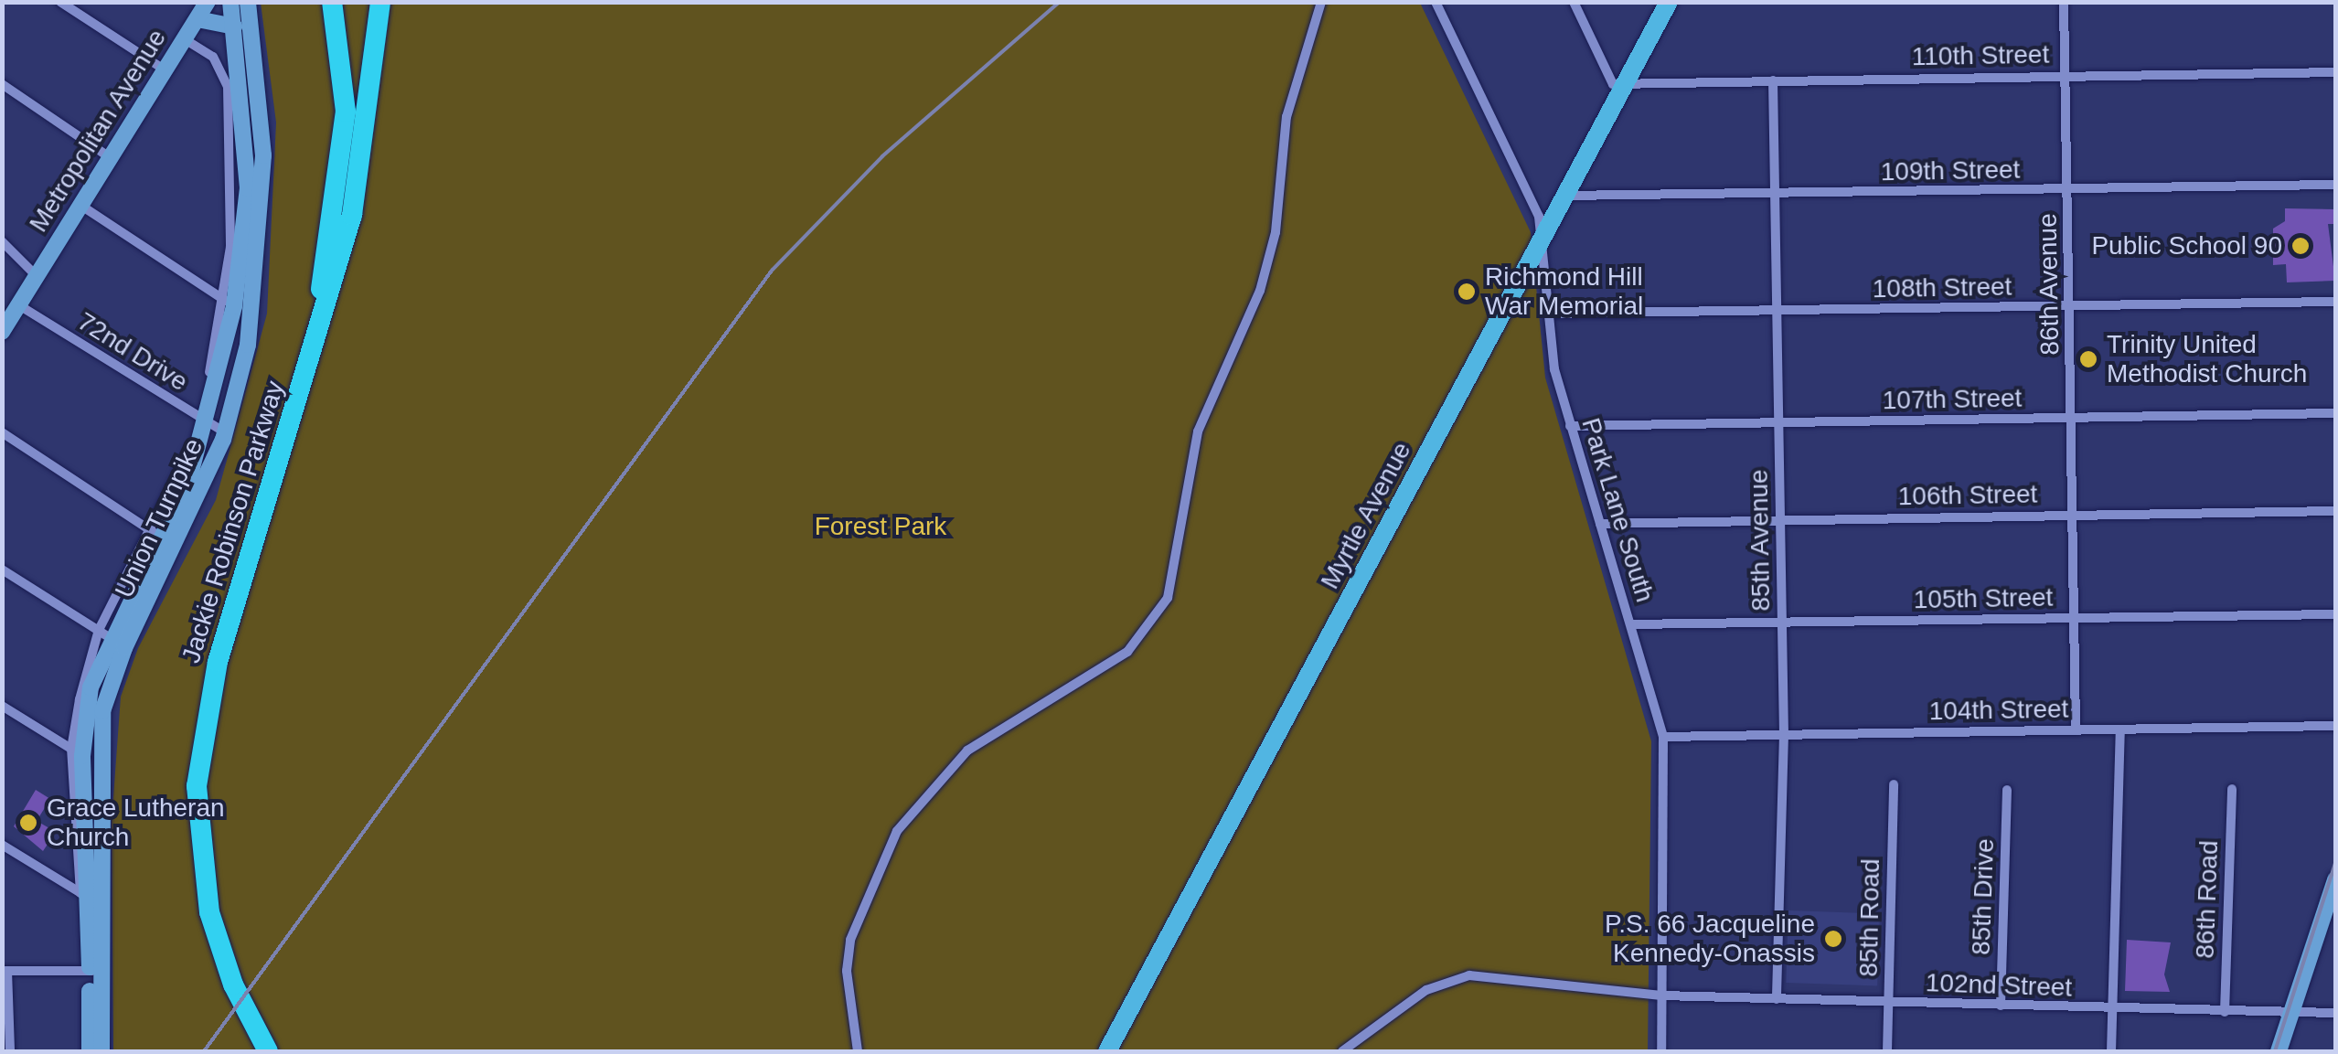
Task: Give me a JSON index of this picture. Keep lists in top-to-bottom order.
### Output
{
  "streets": {
    "highway": ["Jackie Robinson Parkway"],
    "main road": ["Metropolitan Avenue", "Myrtle Avenue", "Union Turnpike"],
    "street": [
      "110th Street",
      "109th Street",
      "86th Avenue",
      "108th Street",
      "72nd Drive",
      "107th Street",
      "106th Street",
      "Park Lane South",
      "85th Avenue",
      "105th Street",
      "104th Street",
      "85th Drive",
      "86th Road",
      "85th Road",
      "102nd Street"
    ]
  },
  "crossings": [
    ["110th Street", "86th Avenue"],
    ["110th Street", "Myrtle Avenue"],
    ["110th Street", "85th Avenue"],
    ["Metropolitan Avenue", "72nd Drive"],
    ["Metropolitan Avenue", "Union Turnpike"],
    ["109th Street", "86th Avenue"],
    ["109th Street", "Myrtle Avenue"],
    ["109th Street", "85th Avenue"],
    ["86th Avenue", "108th Street"],
    ["86th Avenue", "107th Street"],
    ["86th Avenue", "106th Street"],
    ["86th Avenue", "105th Street"],
    ["86th Avenue", "104th Street"],
    ["108th Street", "Park Lane South"],
    ["108th Street", "85th Avenue"],
    ["72nd Drive", "Union Turnpike"],
    ["107th Street", "Park Lane South"],
    ["107th Street", "85th Avenue"],
    ["106th Street", "Park Lane South"],
    ["106th Street", "85th Avenue"],
    ["Park Lane South", "Myrtle Avenue"],
    ["Park Lane South", "105th Street"],
    ["Park Lane South", "104th Street"],
    ["Park Lane South", "102nd Street"],
    ["85th Avenue", "105th Street"],
    ["85th Avenue", "104th Street"],
    ["85th Avenue", "102nd Street"],
    ["85th Drive", "102nd Street"],
    ["86th Road", "102nd Street"],
    ["85th Road", "102nd Street"]
  ],
  "parks": ["Forest Park"],
  "places": [
    "Public School 90",
    "Richmond Hill War Memorial",
    "Trinity United Methodist Church",
    "Grace Lutheran Church",
    "P.S. 66 Jacqueline Kennedy-Onassis"
  ]
}
